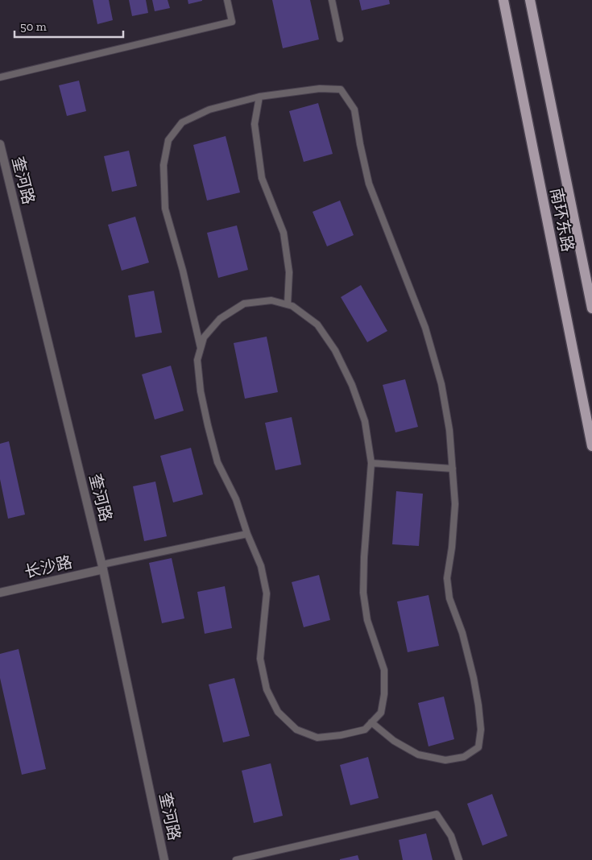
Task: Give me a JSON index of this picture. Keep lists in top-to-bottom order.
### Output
{
  "streets": {
    "main road": ["南环东路"],
    "street": ["奎河路", "长沙路"]
  },
  "crossings": [
    ["奎河路", "长沙路"]
  ],
  "scale_bar": "50 m"
}
